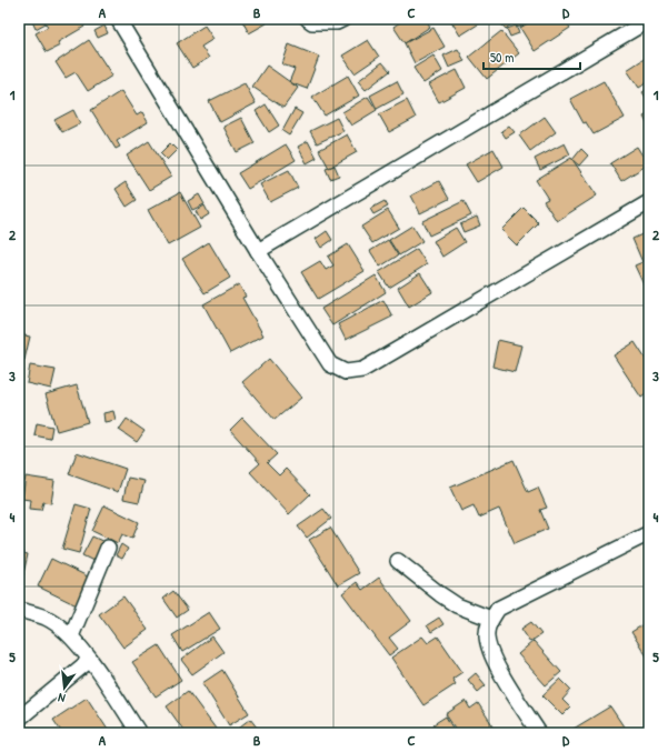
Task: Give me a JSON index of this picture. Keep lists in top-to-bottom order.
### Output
{
  "scale_bar": "50 m",
  "north": "bottom",
  "grid": {
    "columns": [
      "A",
      "B",
      "C",
      "D"
    ],
    "rows": [
      "1",
      "2",
      "3",
      "4",
      "5"
    ]
  }
}
